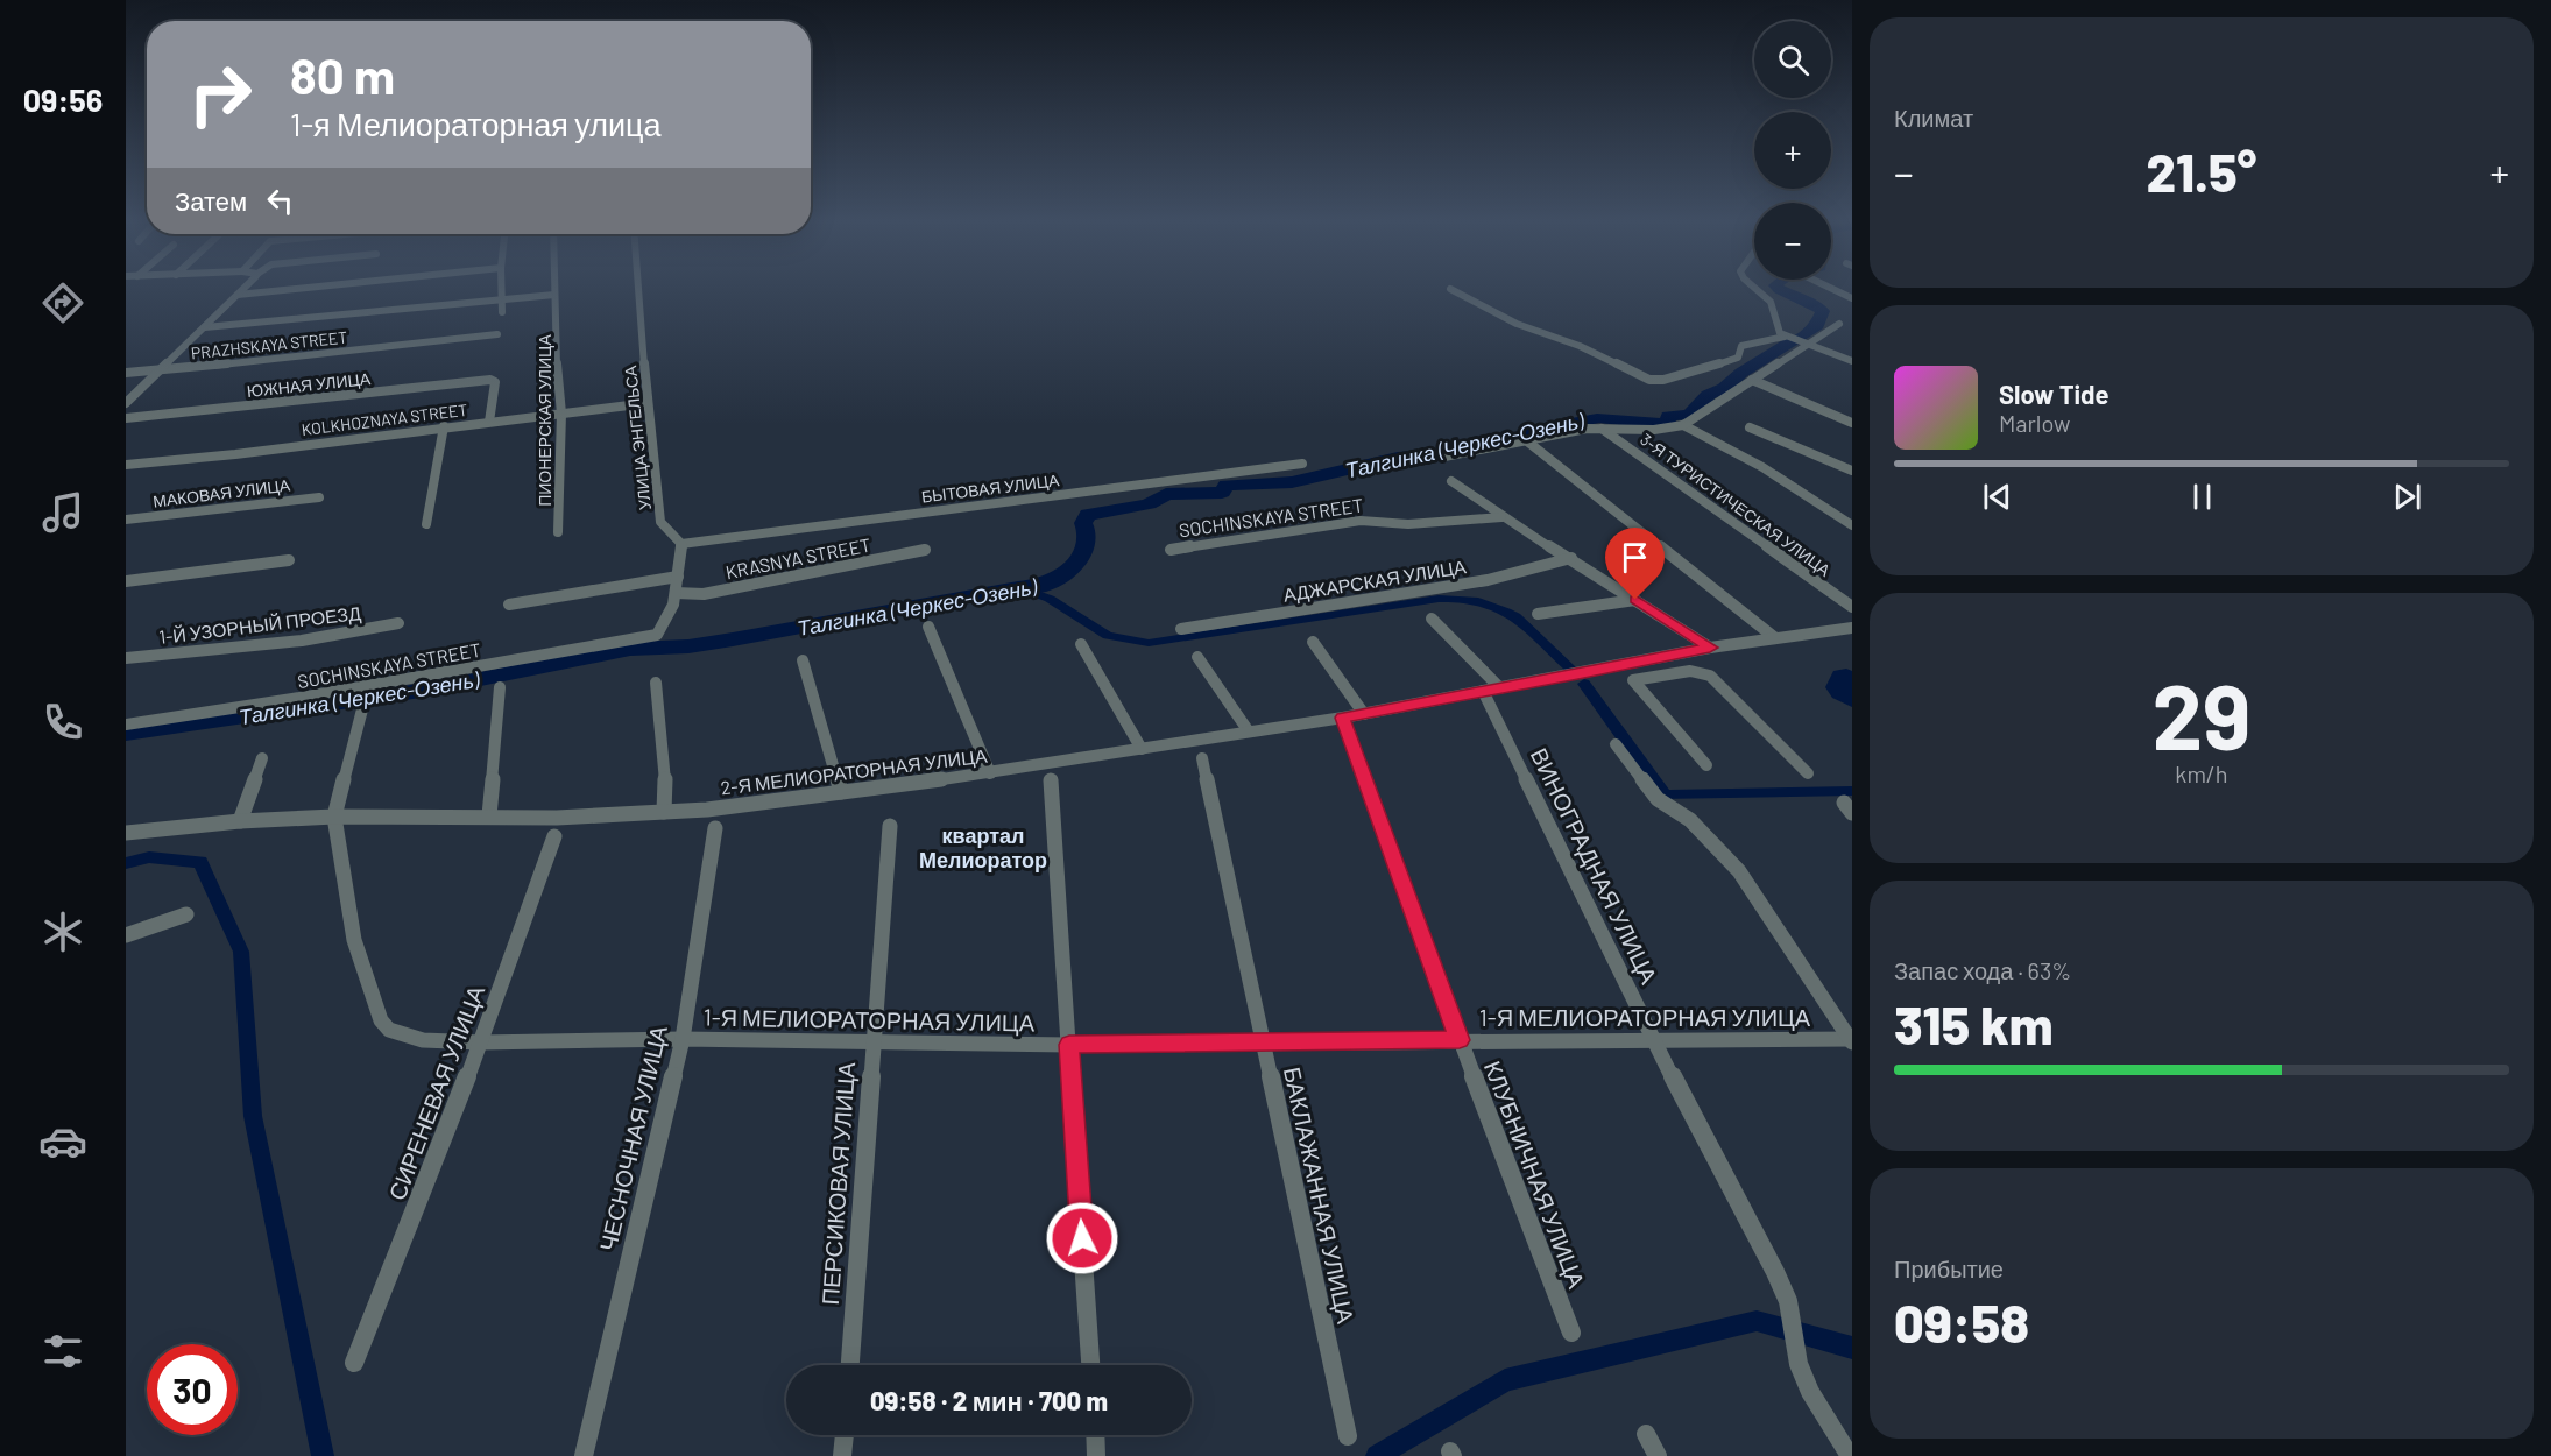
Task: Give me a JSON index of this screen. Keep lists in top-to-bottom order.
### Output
{
  "streets": {
    "street": [
      "PRAZHSKAYA STREET",
      "ЮЖНАЯ УЛИЦА",
      "KOLKHOZNAYA STREET",
      "ПИОНЕРСКАЯ УЛИЦА",
      "УЛИЦА ЭНГЕЛЬСА",
      "БЫТОВАЯ УЛИЦА",
      "МАКОВАЯ УЛИЦА",
      "3-Я ТУРИСТИЧЕСКАЯ УЛИЦА",
      "SOCHINSKAYA STREET",
      "KRASNYA STREET",
      "АДЖАРСКАЯ УЛИЦА",
      "1-Й УЗОРНЫЙ ПРОЕЗД",
      "2-Я МЕЛИОРАТОРНАЯ УЛИЦА",
      "ВИНОГРАДНАЯ УЛИЦА",
      "1-Я МЕЛИОРАТОРНАЯ УЛИЦА",
      "СИРЕНЕВАЯ УЛИЦА",
      "ЧЕСНОЧНАЯ УЛИЦА",
      "КЛУБНИЧНАЯ УЛИЦА",
      "ПЕРСИКОВАЯ УЛИЦА",
      "БАКЛАЖАННАЯ УЛИЦА"
    ]
  },
  "crossings": [
    ["ЮЖНАЯ УЛИЦА", "KOLKHOZNAYA STREET"],
    ["KOLKHOZNAYA STREET", "ПИОНЕРСКАЯ УЛИЦА"],
    ["KOLKHOZNAYA STREET", "УЛИЦА ЭНГЕЛЬСА"],
    ["УЛИЦА ЭНГЕЛЬСА", "БЫТОВАЯ УЛИЦА"],
    ["SOCHINSKAYA STREET", "KRASNYA STREET"],
    ["2-Я МЕЛИОРАТОРНАЯ УЛИЦА", "ВИНОГРАДНАЯ УЛИЦА"],
    ["2-Я МЕЛИОРАТОРНАЯ УЛИЦА", "1-Я МЕЛИОРАТОРНАЯ УЛИЦА"],
    ["2-Я МЕЛИОРАТОРНАЯ УЛИЦА", "КЛУБНИЧНАЯ УЛИЦА"],
    ["ВИНОГРАДНАЯ УЛИЦА", "1-Я МЕЛИОРАТОРНАЯ УЛИЦА"],
    ["1-Я МЕЛИОРАТОРНАЯ УЛИЦА", "СИРЕНЕВАЯ УЛИЦА"],
    ["1-Я МЕЛИОРАТОРНАЯ УЛИЦА", "ЧЕСНОЧНАЯ УЛИЦА"],
    ["1-Я МЕЛИОРАТОРНАЯ УЛИЦА", "КЛУБНИЧНАЯ УЛИЦА"],
    ["1-Я МЕЛИОРАТОРНАЯ УЛИЦА", "ПЕРСИКОВАЯ УЛИЦА"],
    ["1-Я МЕЛИОРАТОРНАЯ УЛИЦА", "БАКЛАЖАННАЯ УЛИЦА"]
  ],
  "districts": ["квартал Мелиоратор"],
  "water": ["Талгинка (Черкес-Озень)"],
  "page": {
    "tabs": "09:56",
    "tile": [
      "Климат",
      ["29", "km/h"],
      ["Запас хода · 63%", "315 km"],
      ["Прибытие", "09:58"]
    ],
    "map_buttons": ["+", "−"],
    "turn": ["80 m", "1-я Мелиораторная улица"],
    "heat": ["−", "21.5°", "+"],
    "then": "Затем",
    "song": ["Slow Tide", "Marlow"],
    "limit": "30",
    "trip": "09:58 · 2 мин · 700 m"
  }
}
